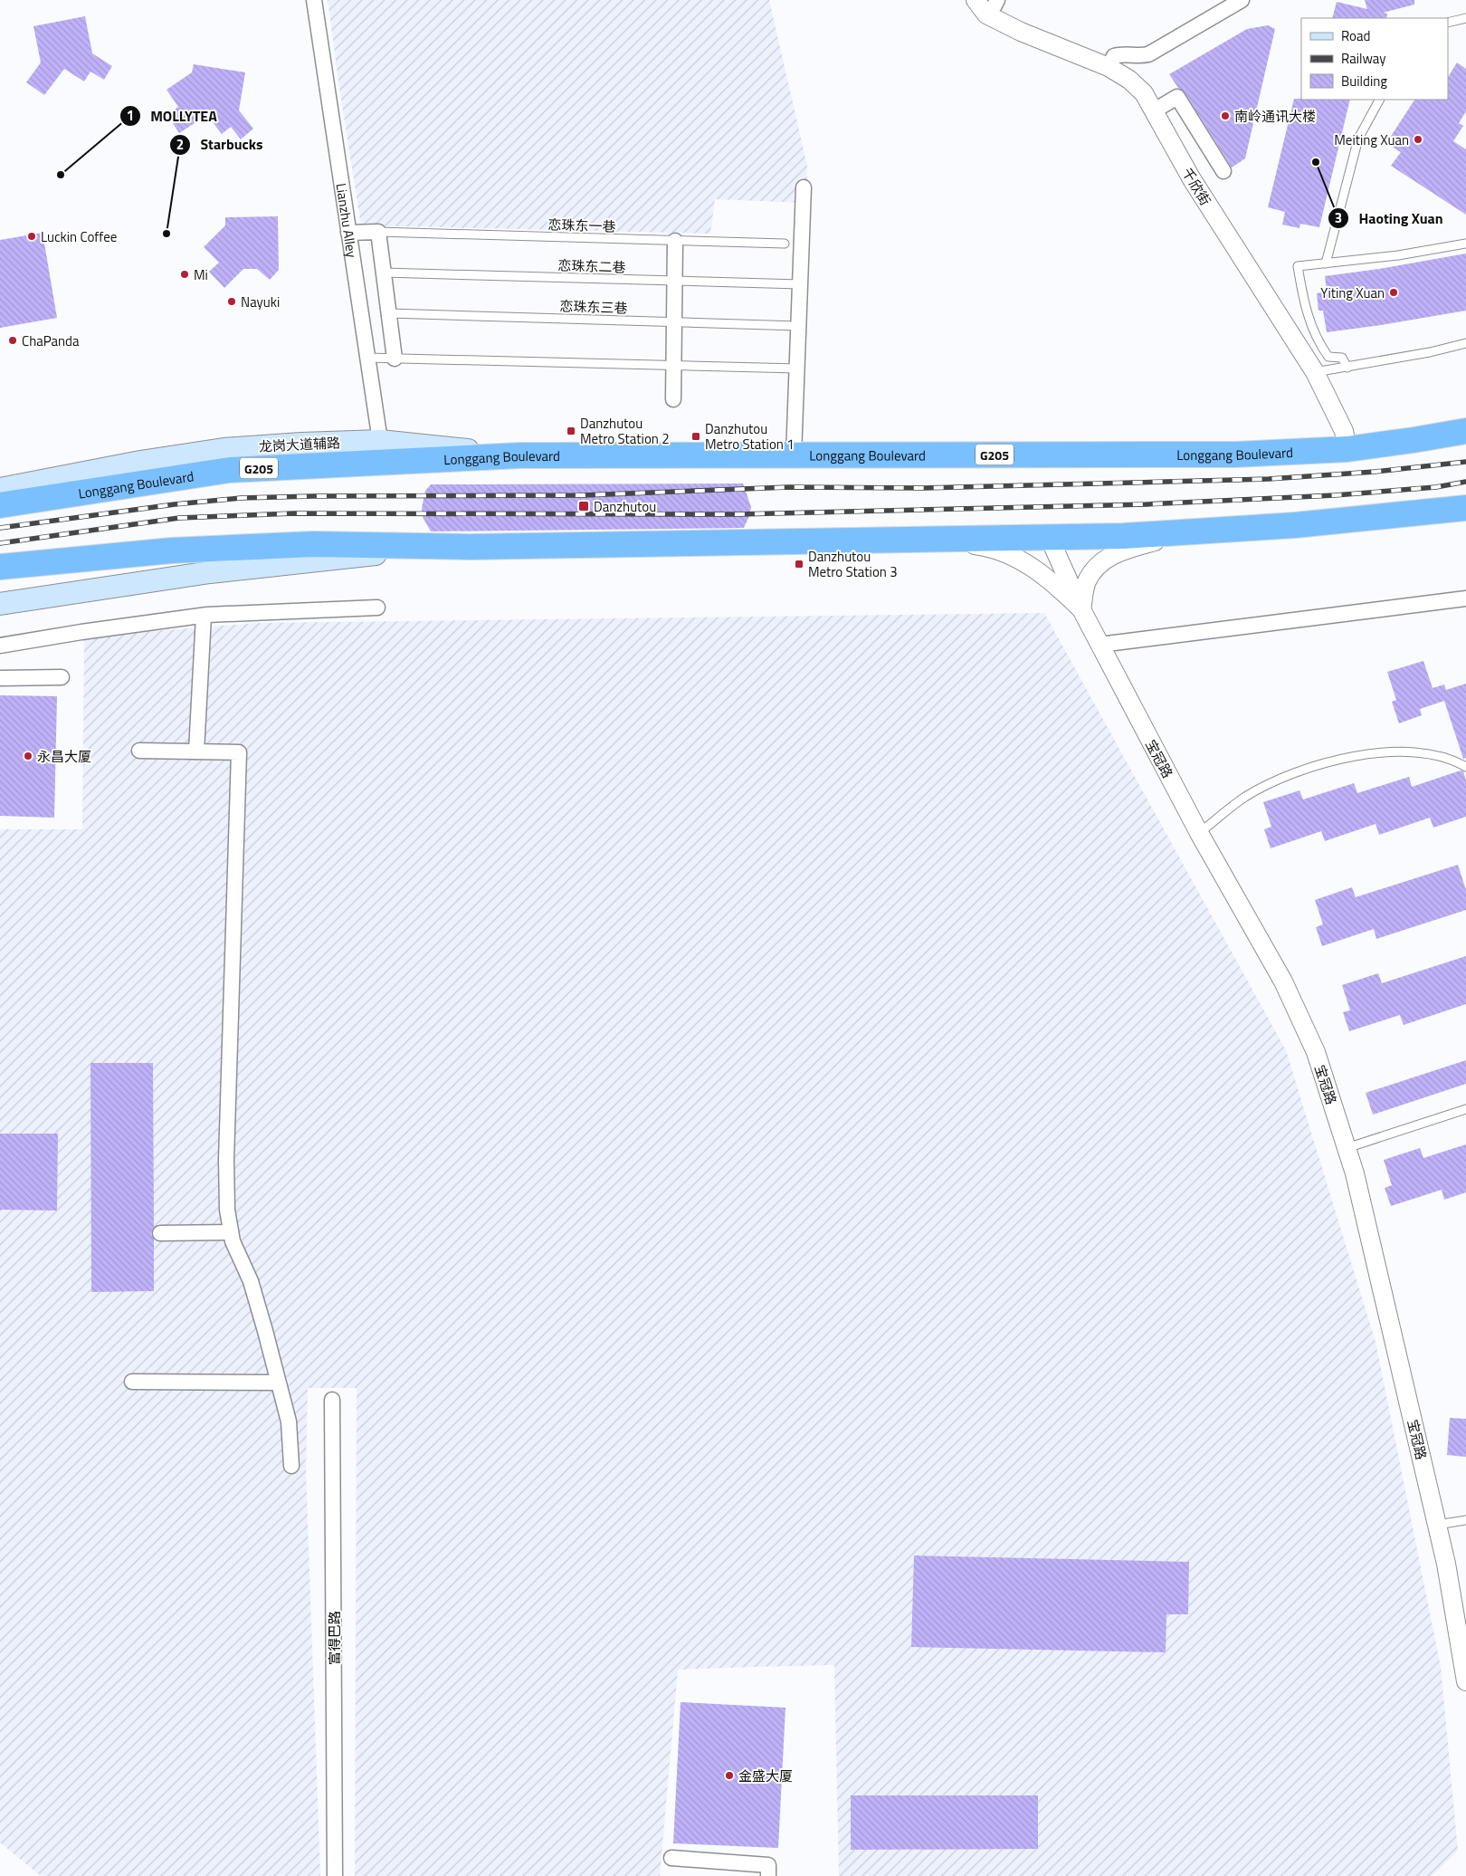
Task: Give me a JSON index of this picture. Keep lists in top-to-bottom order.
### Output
{
  "streets": {
    "highway": ["Longgang Boulevard", "G205"],
    "main road": ["龙岗大道辅路"],
    "street": [
      "千欣街",
      "Lianzhu Alley",
      "宝冠路",
      "富得巴路"
    ],
    "lane": ["恋珠东一巷", "恋珠东二巷", "恋珠东三巷"]
  },
  "crossings": [
    ["千欣街", "Longgang Boulevard"],
    ["Lianzhu Alley", "龙岗大道辅路"],
    ["龙岗大道辅路", "Longgang Boulevard"]
  ],
  "places": {
    "other": [
      "南岭通讯大楼",
      "Meiting Xuan",
      "Haoting Xuan",
      "MOLLYTEA",
      "Starbucks",
      "Luckin Coffee",
      "Mi",
      "Yiting Xuan",
      "Nayuki",
      "ChaPanda",
      "永昌大厦",
      "金盛大厦"
    ],
    "transit": [
      "Danzhutou Metro Station 2",
      "Danzhutou Metro Station 1",
      "Danzhutou",
      "Danzhutou Metro Station 3"
    ]
  },
  "legend": ["Road", "Railway", "Building"]
}
